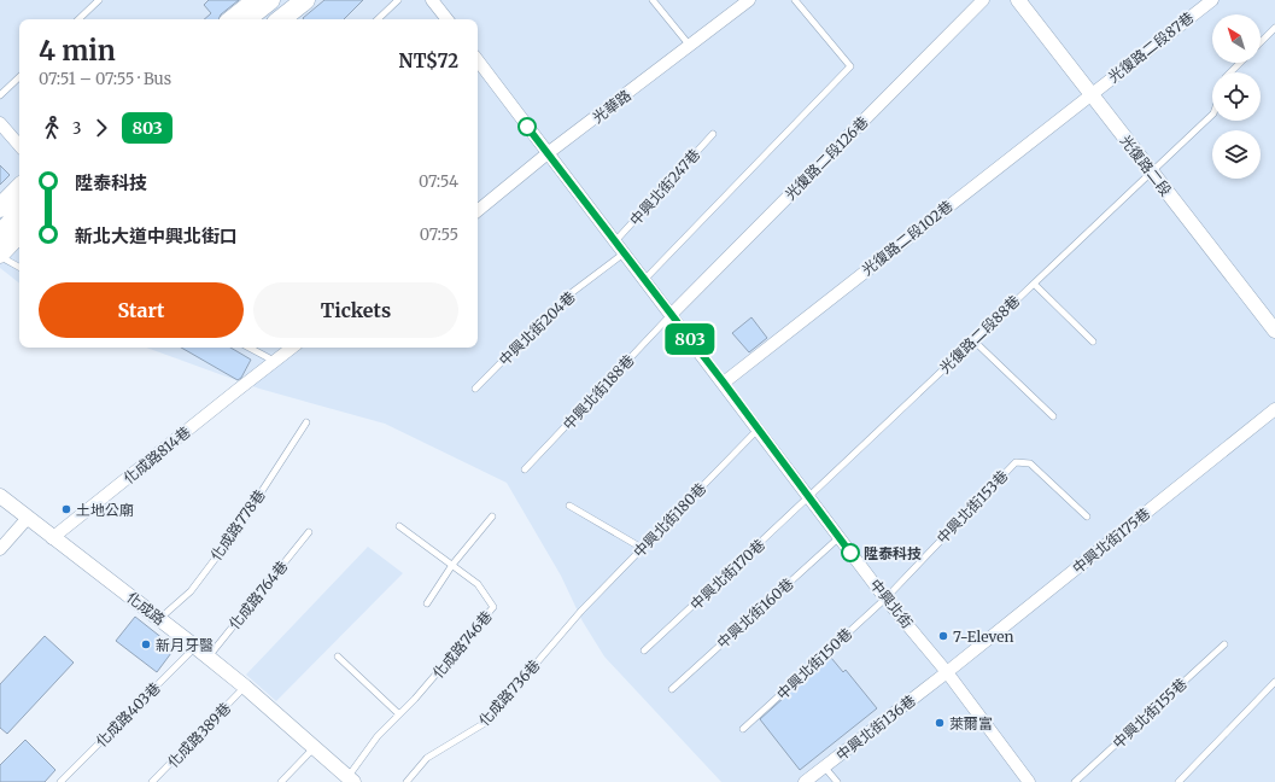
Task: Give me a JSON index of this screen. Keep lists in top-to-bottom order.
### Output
{
  "streets": {
    "street": [
      "光復路二段87巷",
      "光華路",
      "光復路二段126巷",
      "光復路二段",
      "光復路二段102巷",
      "化成路814巷",
      "中興北街175巷",
      "中興北街",
      "化成路",
      "中興北街136巷"
    ],
    "lane": [
      "中興北街247巷",
      "中興北街204巷",
      "光復路二段88巷",
      "中興北街188巷",
      "中興北街153巷",
      "中興北街180巷",
      "化成路778巷",
      "中興北街170巷",
      "化成路764巷",
      "中興北街160巷",
      "化成路746巷",
      "中興北街150巷",
      "化成路736巷",
      "中興北街155巷",
      "化成路403巷",
      "化成路389巷"
    ]
  },
  "crossings": [
    ["光復路二段87巷", "光復路二段"],
    ["光復路二段87巷", "光復路二段102巷"],
    ["光華路", "中興北街"],
    ["光復路二段126巷", "中興北街188巷"],
    ["光復路二段126巷", "中興北街"],
    ["光復路二段", "光復路二段102巷"],
    ["光復路二段", "光復路二段88巷"],
    ["中興北街247巷", "中興北街"],
    ["光復路二段102巷", "中興北街"],
    ["中興北街204巷", "中興北街"],
    ["光復路二段88巷", "中興北街170巷"],
    ["光復路二段88巷", "中興北街"],
    ["中興北街188巷", "中興北街"],
    ["化成路814巷", "化成路"],
    ["中興北街153巷", "中興北街"],
    ["中興北街153巷", "中興北街150巷"],
    ["中興北街180巷", "中興北街"],
    ["中興北街180巷", "化成路736巷"],
    ["化成路778巷", "化成路"],
    ["中興北街175巷", "中興北街"],
    ["中興北街175巷", "中興北街136巷"],
    ["中興北街170巷", "中興北街"],
    ["化成路764巷", "化成路"],
    ["中興北街", "中興北街160巷"],
    ["中興北街", "中興北街150巷"],
    ["中興北街", "中興北街136巷"],
    ["化成路", "化成路746巷"],
    ["化成路", "化成路403巷"],
    ["化成路", "化成路389巷"]
  ],
  "places": [
    "土地公廟",
    "陞泰科技",
    "7-Eleven",
    "新月牙醫",
    "萊爾富"
  ],
  "lines": ["bus line 803"],
  "north": "top left",
  "page": {
    "on_map": "803",
    "heading": ["4 min", "07:51 – 07:55 · Bus", "NT$72"],
    "legs": ["3", "803"],
    "list": [
      {
        "name": "陞泰科技",
        "value": "07:54"
      },
      {
        "name": "新北大道中興北街口",
        "value": "07:55"
      }
    ],
    "buttons": ["Start", "Tickets"]
  }
}
